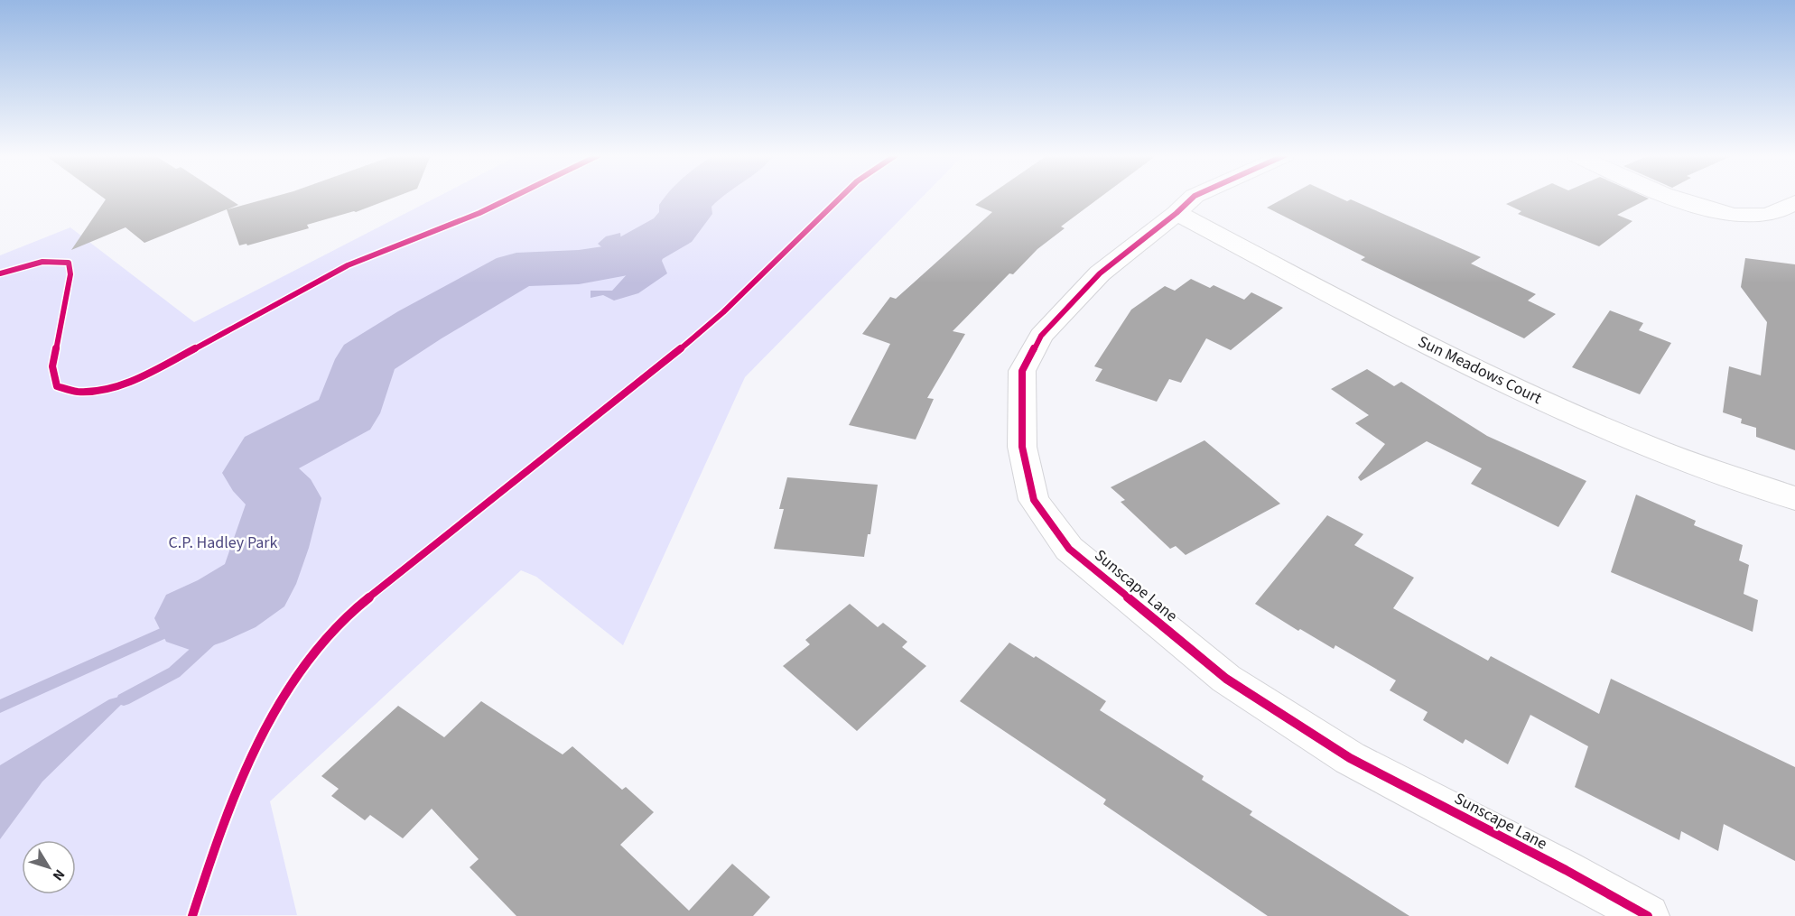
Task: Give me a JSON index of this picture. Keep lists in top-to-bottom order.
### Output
{
  "streets": {
    "street": ["Sun Meadows Court", "Sunscape Lane"]
  },
  "crossings": [
    ["Sun Meadows Court", "Sunscape Lane"]
  ],
  "parks": ["C.P. Hadley Park"],
  "north": "bottom right"
}
